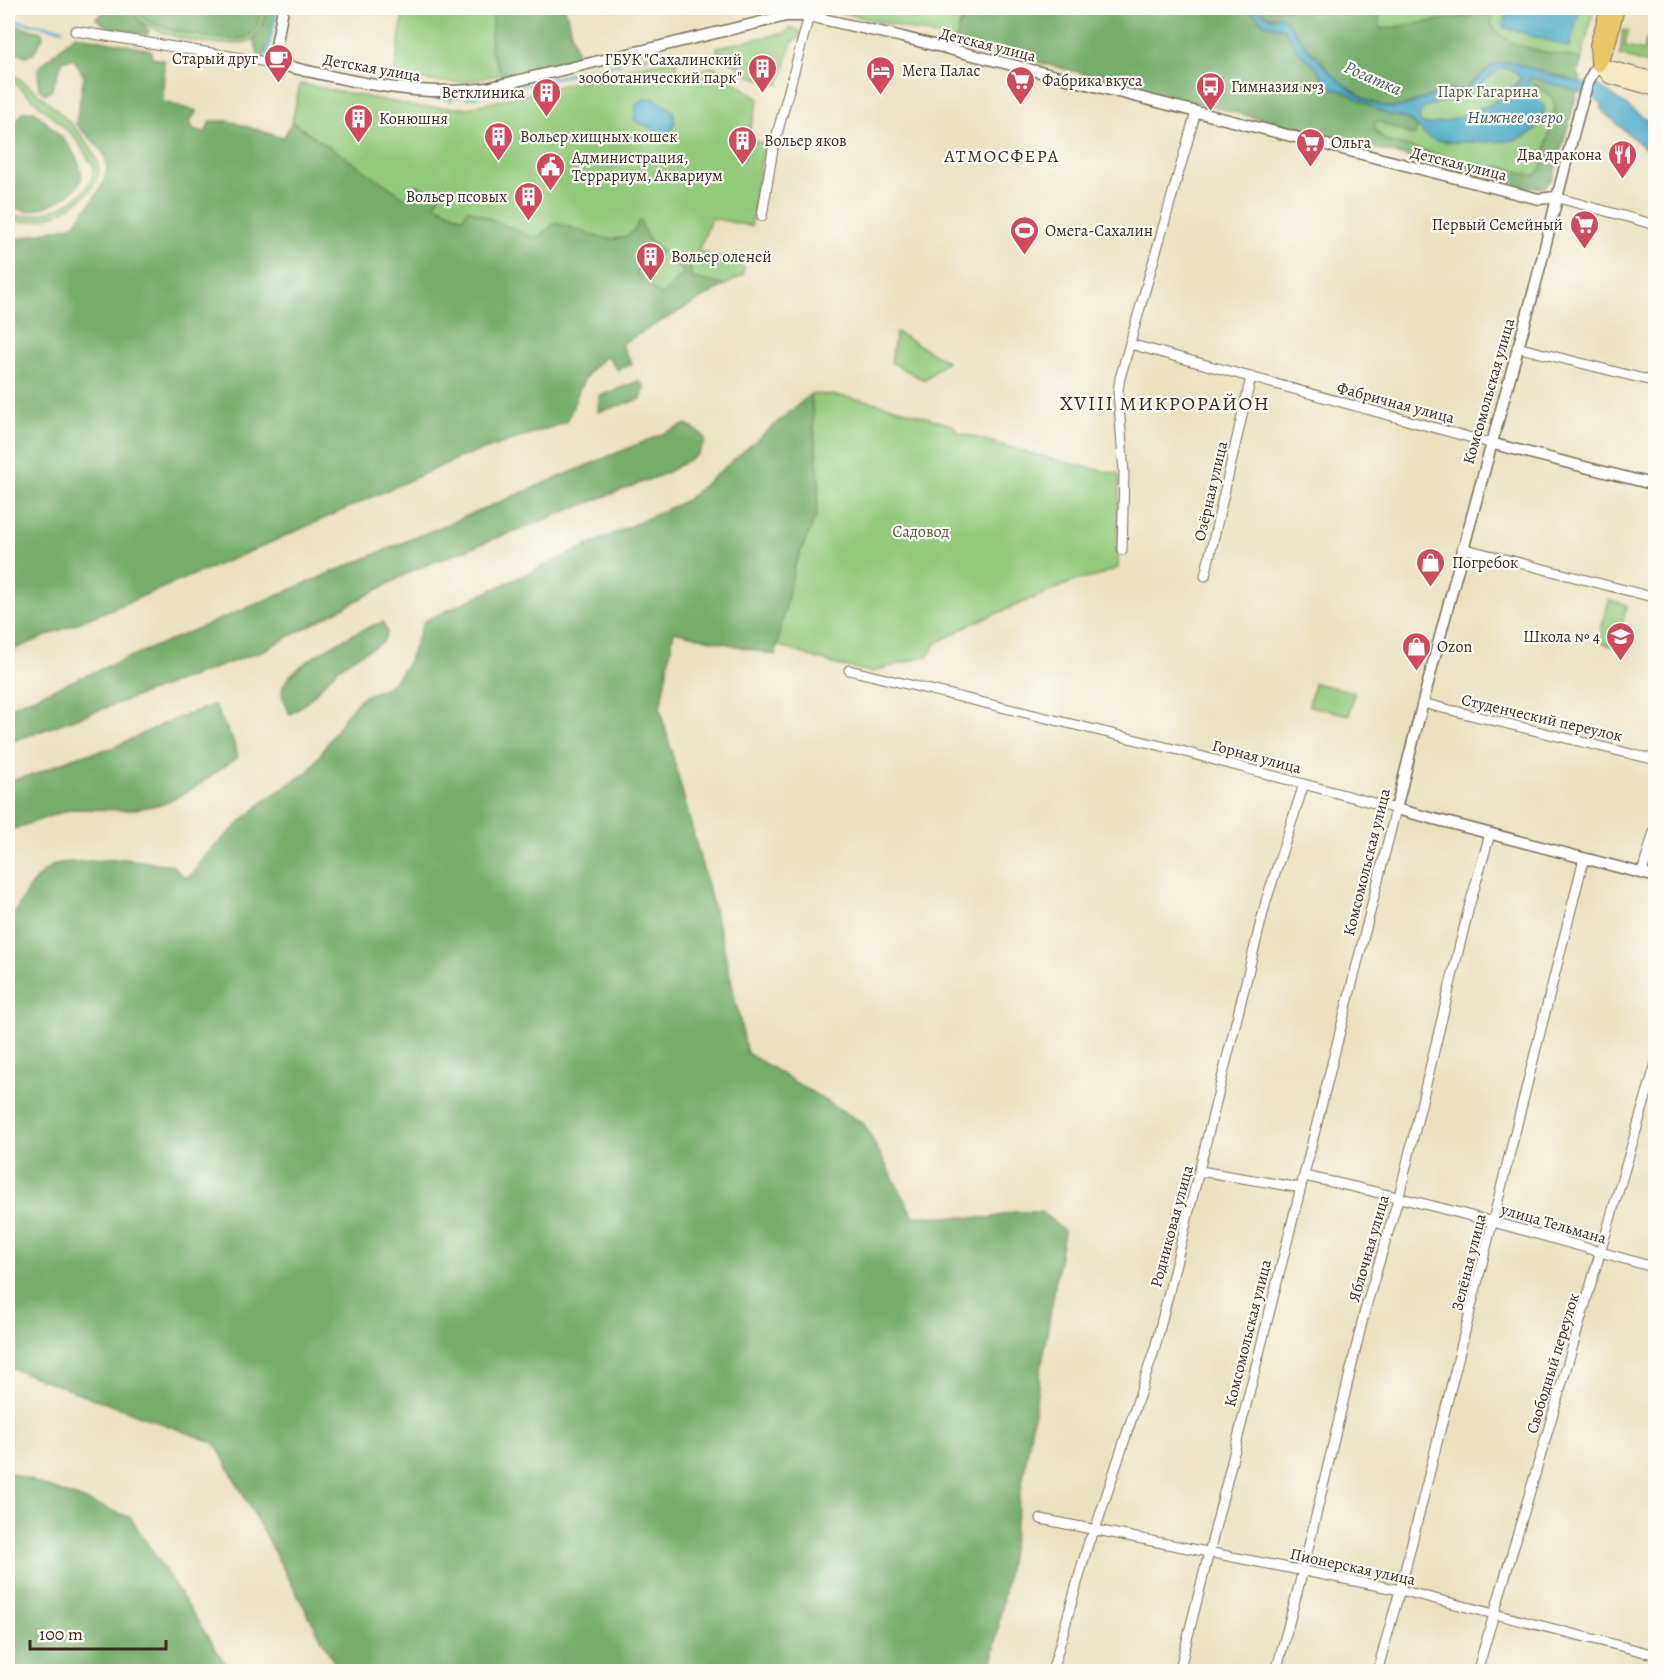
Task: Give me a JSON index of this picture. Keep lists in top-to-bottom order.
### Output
{
  "streets": {
    "main road": ["Комсомольская улица"],
    "street": [
      "Детская улица",
      "Фабричная улица",
      "Озёрная улица",
      "Студенческий переулок",
      "Горная улица",
      "улица Тельмана",
      "Родниковая улица",
      "Яблочная улица",
      "Зелёная улица",
      "Свободный переулок",
      "Пионерская улица"
    ]
  },
  "crossings": [
    ["Детская улица", "Комсомольская улица"],
    ["Комсомольская улица", "Фабричная улица"],
    ["Комсомольская улица", "Студенческий переулок"],
    ["Комсомольская улица", "Горная улица"],
    ["Комсомольская улица", "улица Тельмана"],
    ["Комсомольская улица", "Пионерская улица"],
    ["Фабричная улица", "Озёрная улица"],
    ["Горная улица", "Родниковая улица"],
    ["Горная улица", "Яблочная улица"],
    ["Горная улица", "Зелёная улица"],
    ["улица Тельмана", "Яблочная улица"],
    ["улица Тельмана", "Зелёная улица"],
    ["улица Тельмана", "Свободный переулок"],
    ["Родниковая улица", "Пионерская улица"],
    ["Яблочная улица", "Пионерская улица"],
    ["Зелёная улица", "Пионерская улица"],
    ["Свободный переулок", "Пионерская улица"]
  ],
  "districts": ["АТМОСФЕРА", "XVIII МИКРОРАЙОН"],
  "water": ["Рогатка", "Нижнее озеро"],
  "parks": ["Парк Гагарина", "Садовод"],
  "places": {
    "cafe": ["Старый друг"],
    "building": [
      "ГБУК \"Сахалинский зооботанический парк\"",
      "Ветклиника",
      "Конюшня",
      "Вольер хищных кошек",
      "Вольер яков",
      "Вольер псовых",
      "Вольер оленей"
    ],
    "hotel": ["Мега Палас"],
    "supermarket": ["Фабрика вкуса", "Ольга", "Первый Семейный"],
    "bus stop": ["Гимназия №3"],
    "restaurant": ["Два дракона"],
    "public building": ["Администрация, Террариум, Аквариум"],
    "sports": ["Омега-Сахалин"],
    "shop": ["Погребок", "Ozon"],
    "school or university": ["Школа № 4"]
  },
  "scale_bar": "100 m"
}
